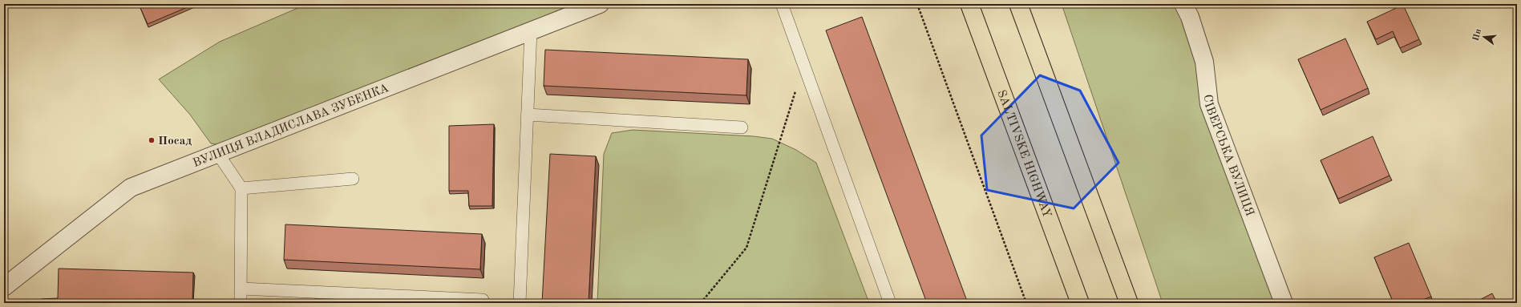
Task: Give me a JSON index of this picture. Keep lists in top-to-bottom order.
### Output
{
  "streets": {
    "main road": ["SALTIVSKE HIGHWAY"],
    "street": ["ВУЛИЦЯ ВЛАДИСЛАВА ЗУБЕНКА", "СІВЕРСЬКА ВУЛИЦЯ"]
  },
  "places": ["Посад"],
  "north": "left"
}
